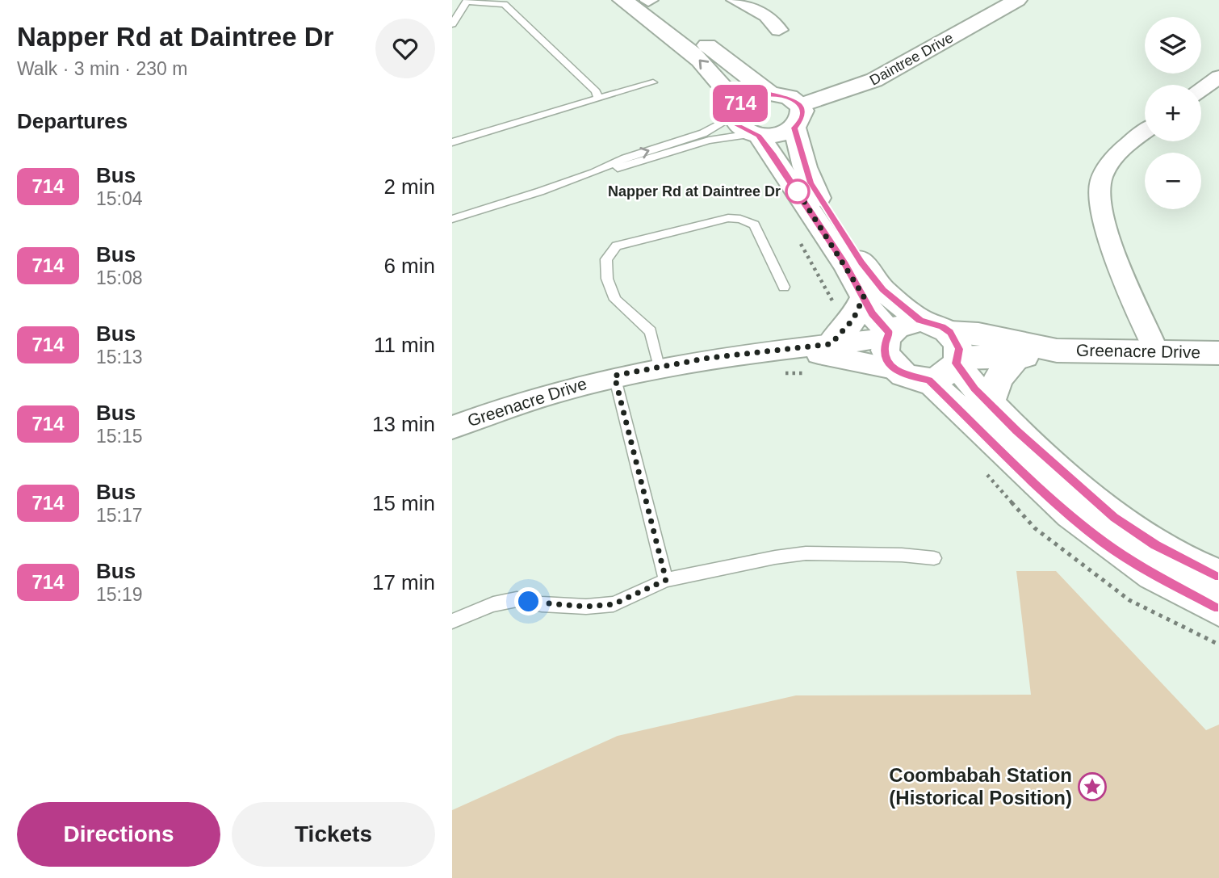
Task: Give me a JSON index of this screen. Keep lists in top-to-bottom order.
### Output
{
  "streets": {
    "main road": ["Daintree Drive", "Greenacre Drive"]
  },
  "places": {
    "other": ["Napper Rd at Daintree Dr"],
    "place": ["Coombabah Station (Historical Position)"]
  },
  "lines": ["bus line 714"],
  "page": {
    "heading": [
      ["Napper Rd at Daintree Dr", "Walk · 3 min · 230 m"],
      "Departures"
    ],
    "on_map": "714",
    "map_buttons": ["+", "−"],
    "list": [
      {
        "mark": "714",
        "name": "Bus",
        "note": "15:04",
        "value": "2 min"
      },
      {
        "mark": "714",
        "name": "Bus",
        "note": "15:08",
        "value": "6 min"
      },
      {
        "mark": "714",
        "name": "Bus",
        "note": "15:13",
        "value": "11 min"
      },
      {
        "mark": "714",
        "name": "Bus",
        "note": "15:15",
        "value": "13 min"
      },
      {
        "mark": "714",
        "name": "Bus",
        "note": "15:17",
        "value": "15 min"
      },
      {
        "mark": "714",
        "name": "Bus",
        "note": "15:19",
        "value": "17 min"
      }
    ],
    "buttons": ["Directions", "Tickets"]
  }
}
